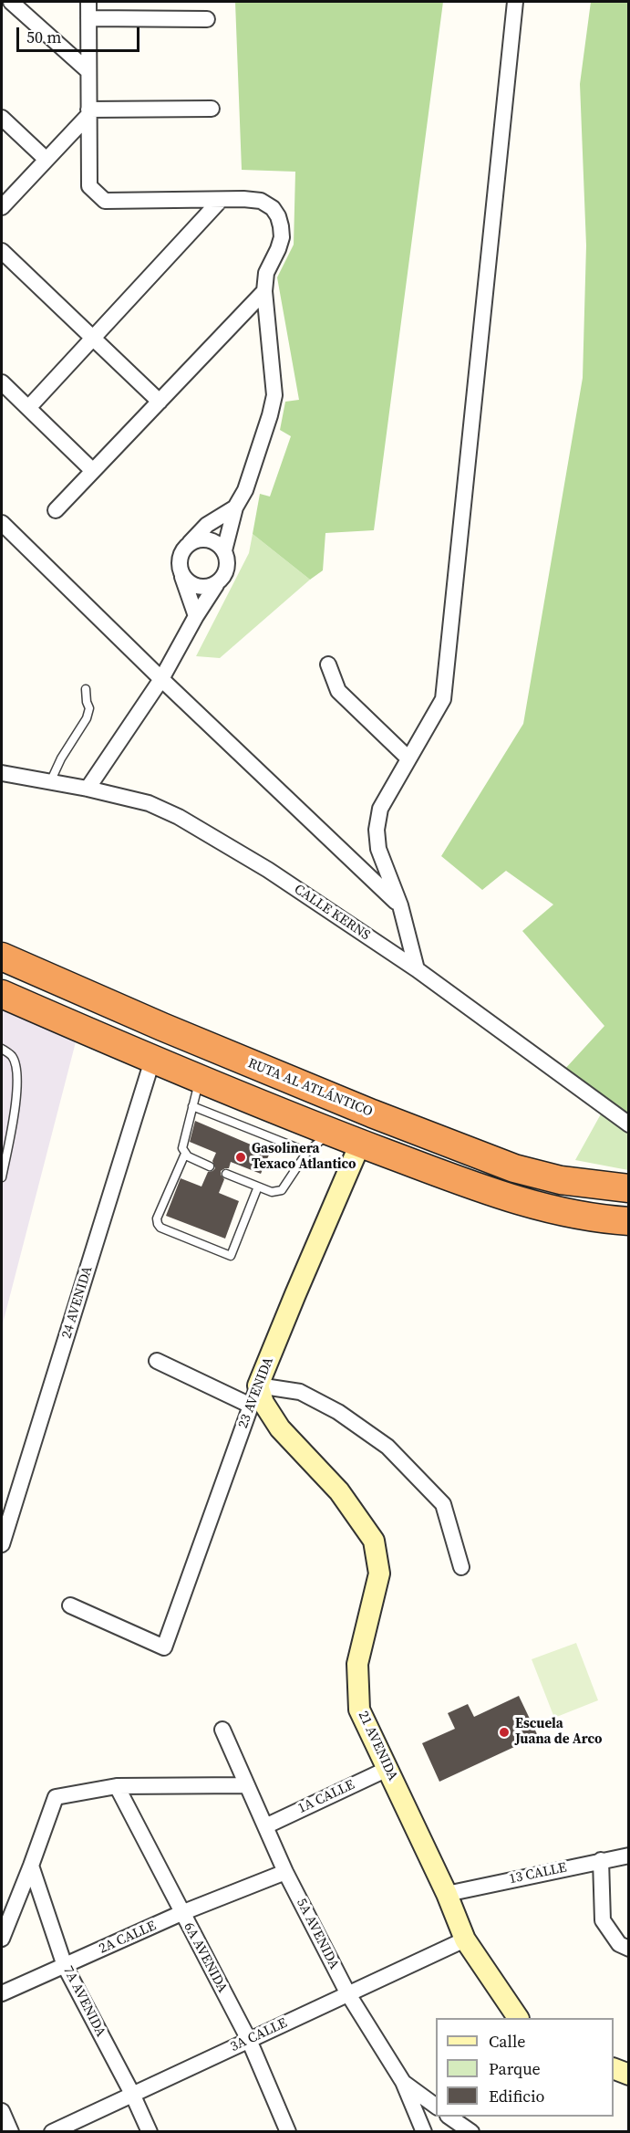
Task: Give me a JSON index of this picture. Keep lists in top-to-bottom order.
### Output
{
  "streets": {
    "highway": ["RUTA AL ATLÁNTICO"],
    "street": [
      "CALLE KERNS",
      "24 AVENIDA",
      "23 AVENIDA",
      "21 AVENIDA",
      "1A CALLE",
      "13 CALLE",
      "5A AVENIDA",
      "2A CALLE",
      "6A AVENIDA",
      "7A AVENIDA",
      "3A CALLE"
    ]
  },
  "crossings": [
    ["23 AVENIDA", "21 AVENIDA"],
    ["21 AVENIDA", "1A CALLE"],
    ["21 AVENIDA", "13 CALLE"],
    ["21 AVENIDA", "3A CALLE"],
    ["1A CALLE", "5A AVENIDA"],
    ["5A AVENIDA", "2A CALLE"],
    ["5A AVENIDA", "3A CALLE"],
    ["2A CALLE", "6A AVENIDA"],
    ["2A CALLE", "7A AVENIDA"],
    ["6A AVENIDA", "3A CALLE"],
    ["7A AVENIDA", "3A CALLE"]
  ],
  "places": ["Gasolinera Texaco Atlantico", "Escuela Juana de Arco"],
  "legend": ["Calle", "Parque", "Edificio"],
  "scale_bar": "50 m"
}
